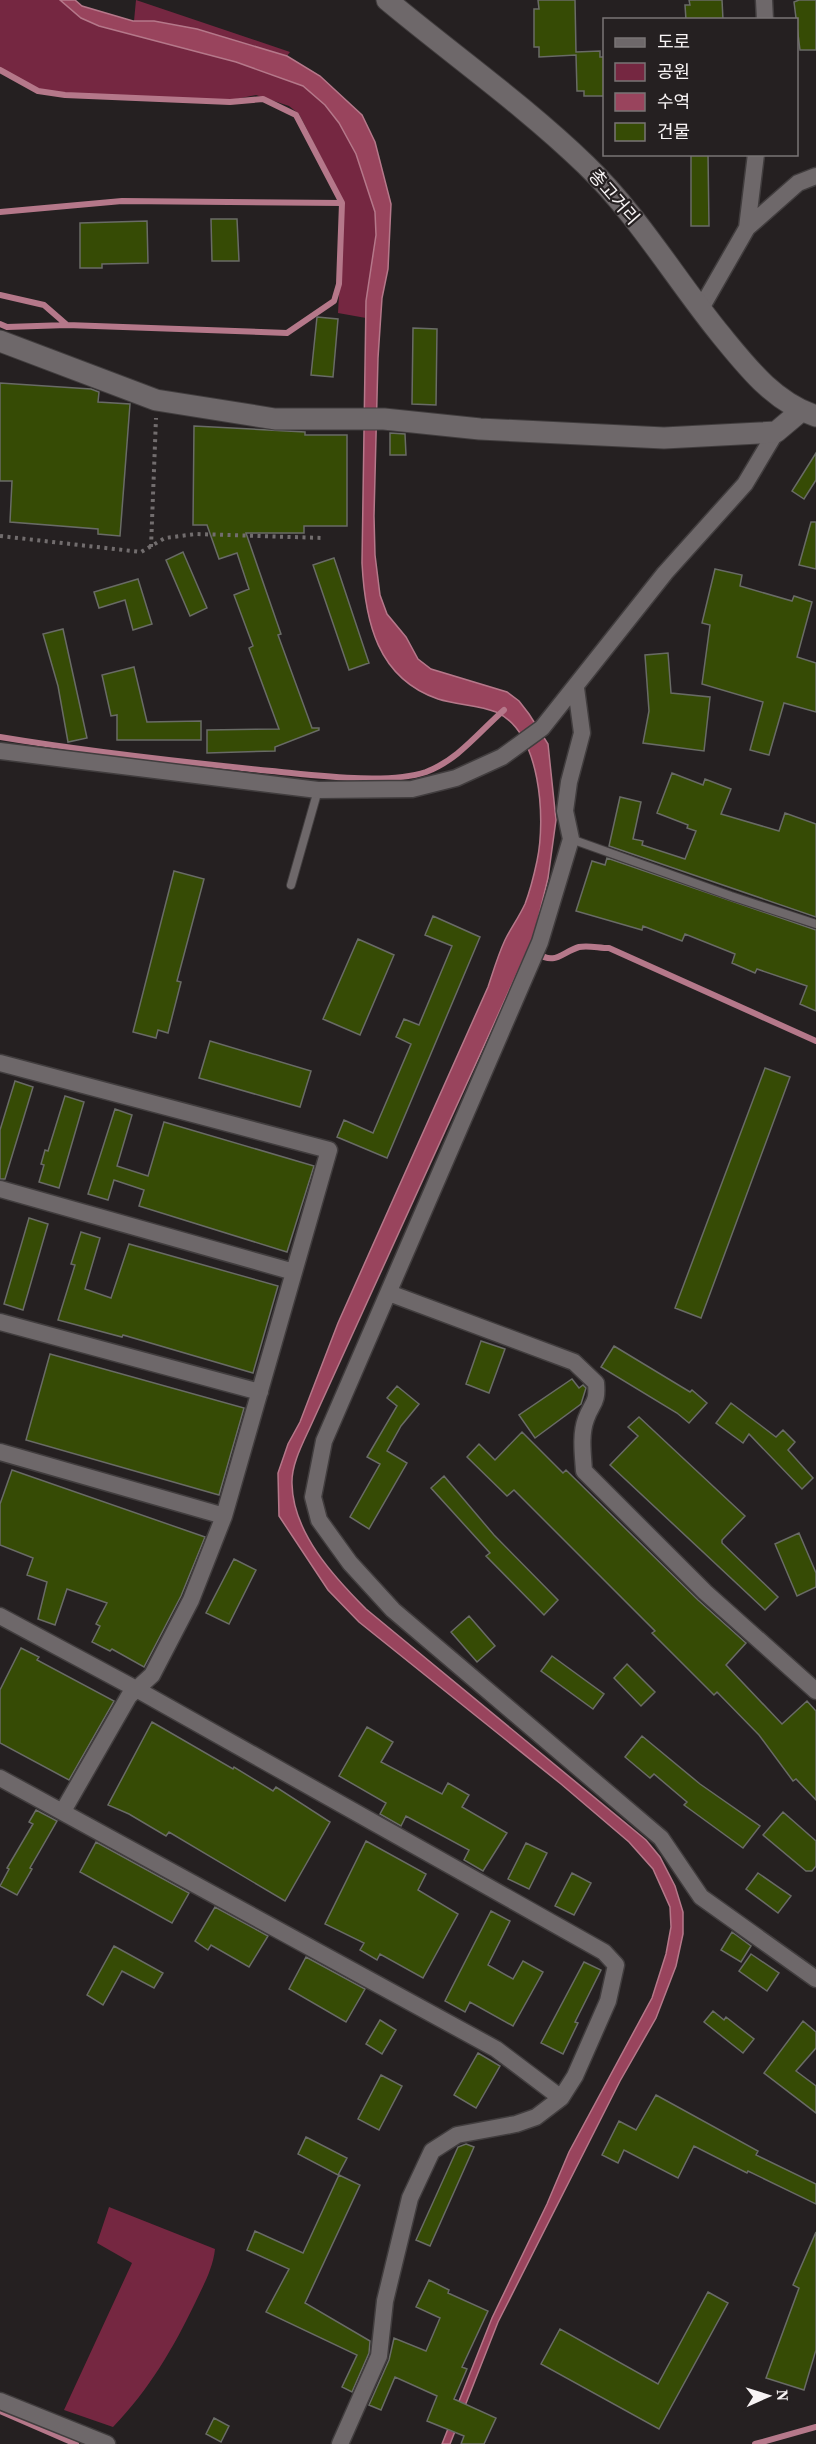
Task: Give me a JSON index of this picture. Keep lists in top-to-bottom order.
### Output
{
  "streets": {
    "street": ["총고거리"]
  },
  "legend": [
    "도로",
    "공원",
    "수역",
    "건물"
  ],
  "north": "right"
}
